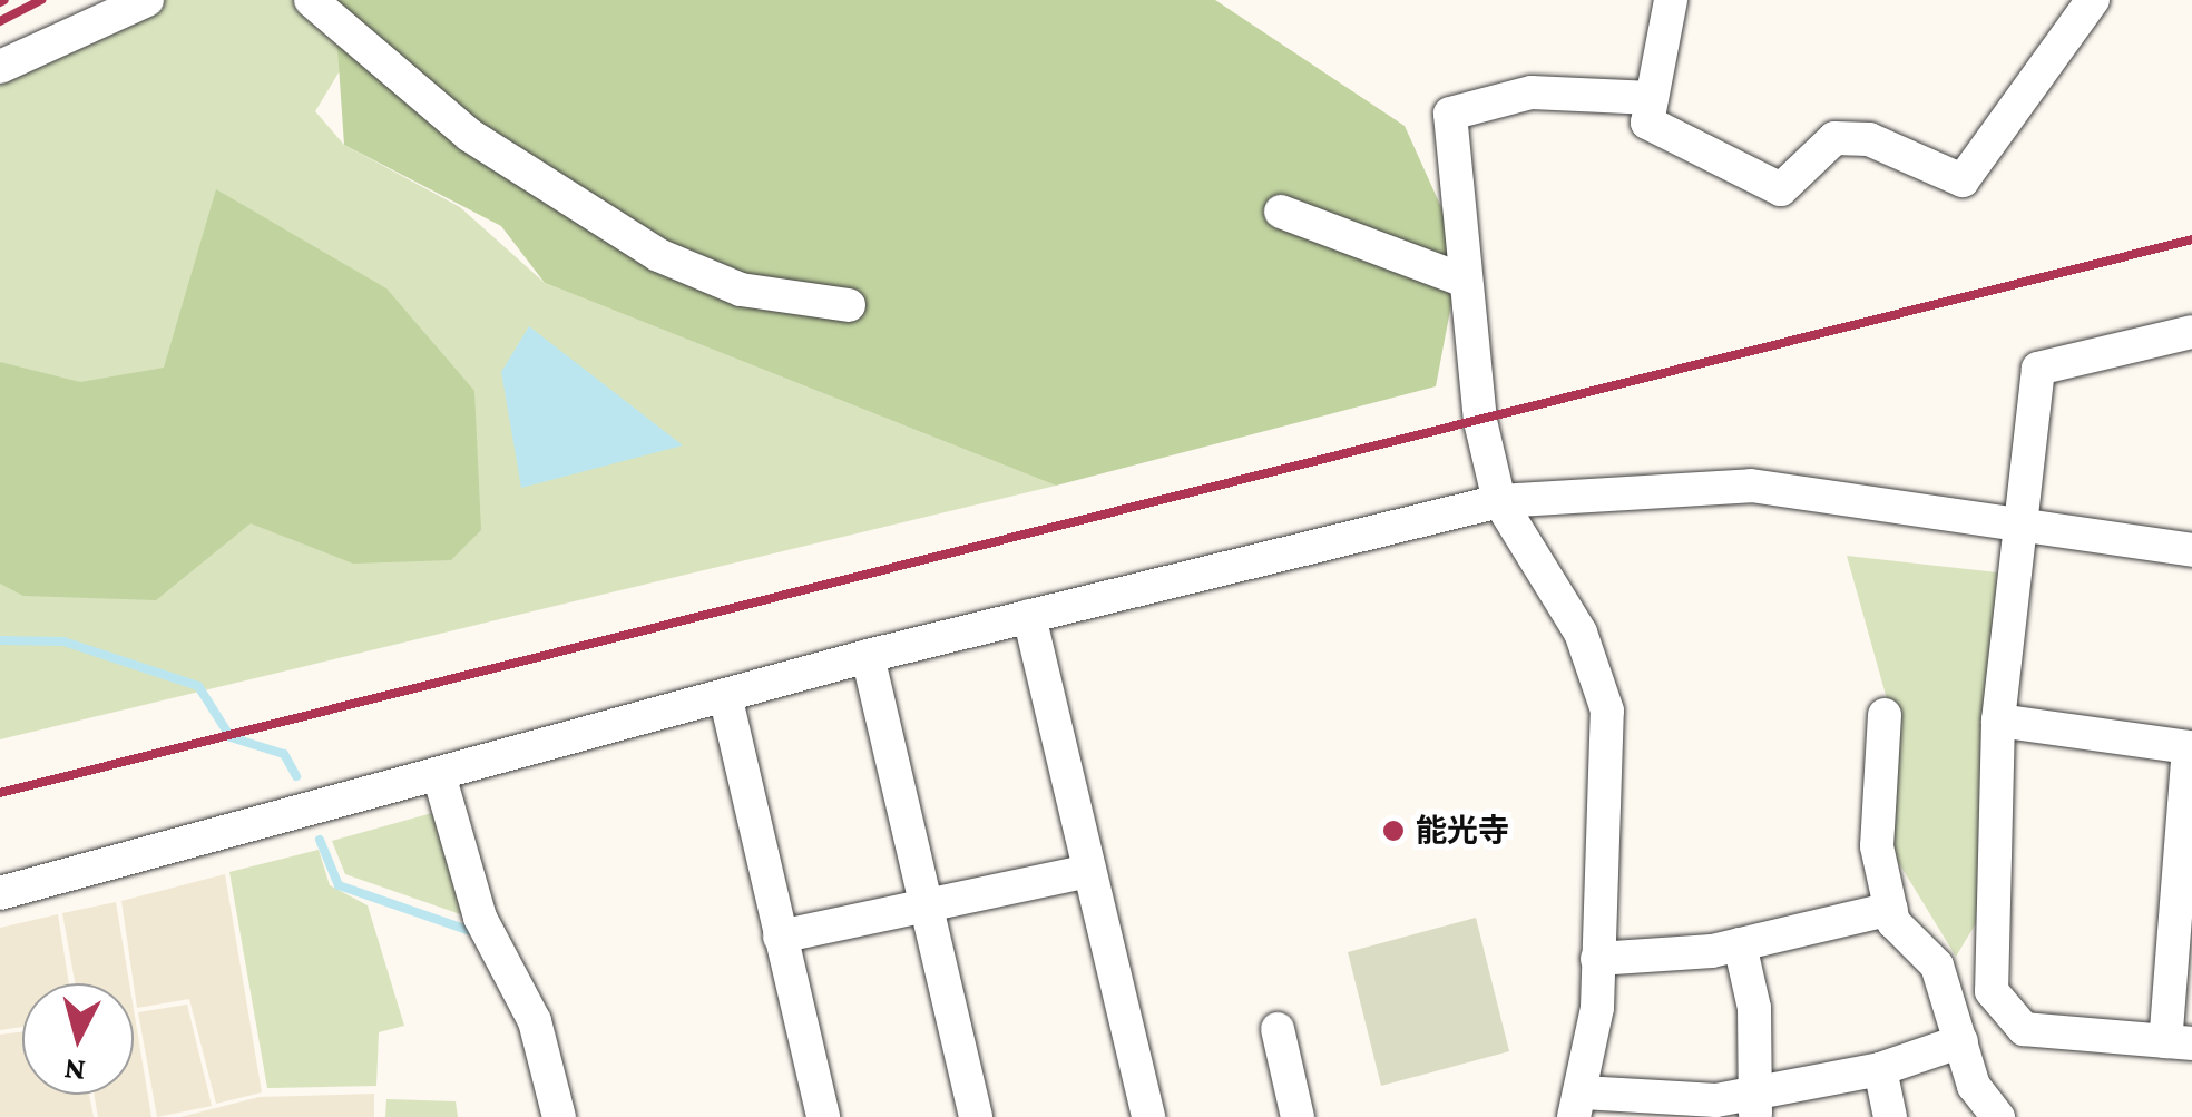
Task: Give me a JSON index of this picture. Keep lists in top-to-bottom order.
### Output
{
  "places": ["能光寺"],
  "north": "bottom"
}
